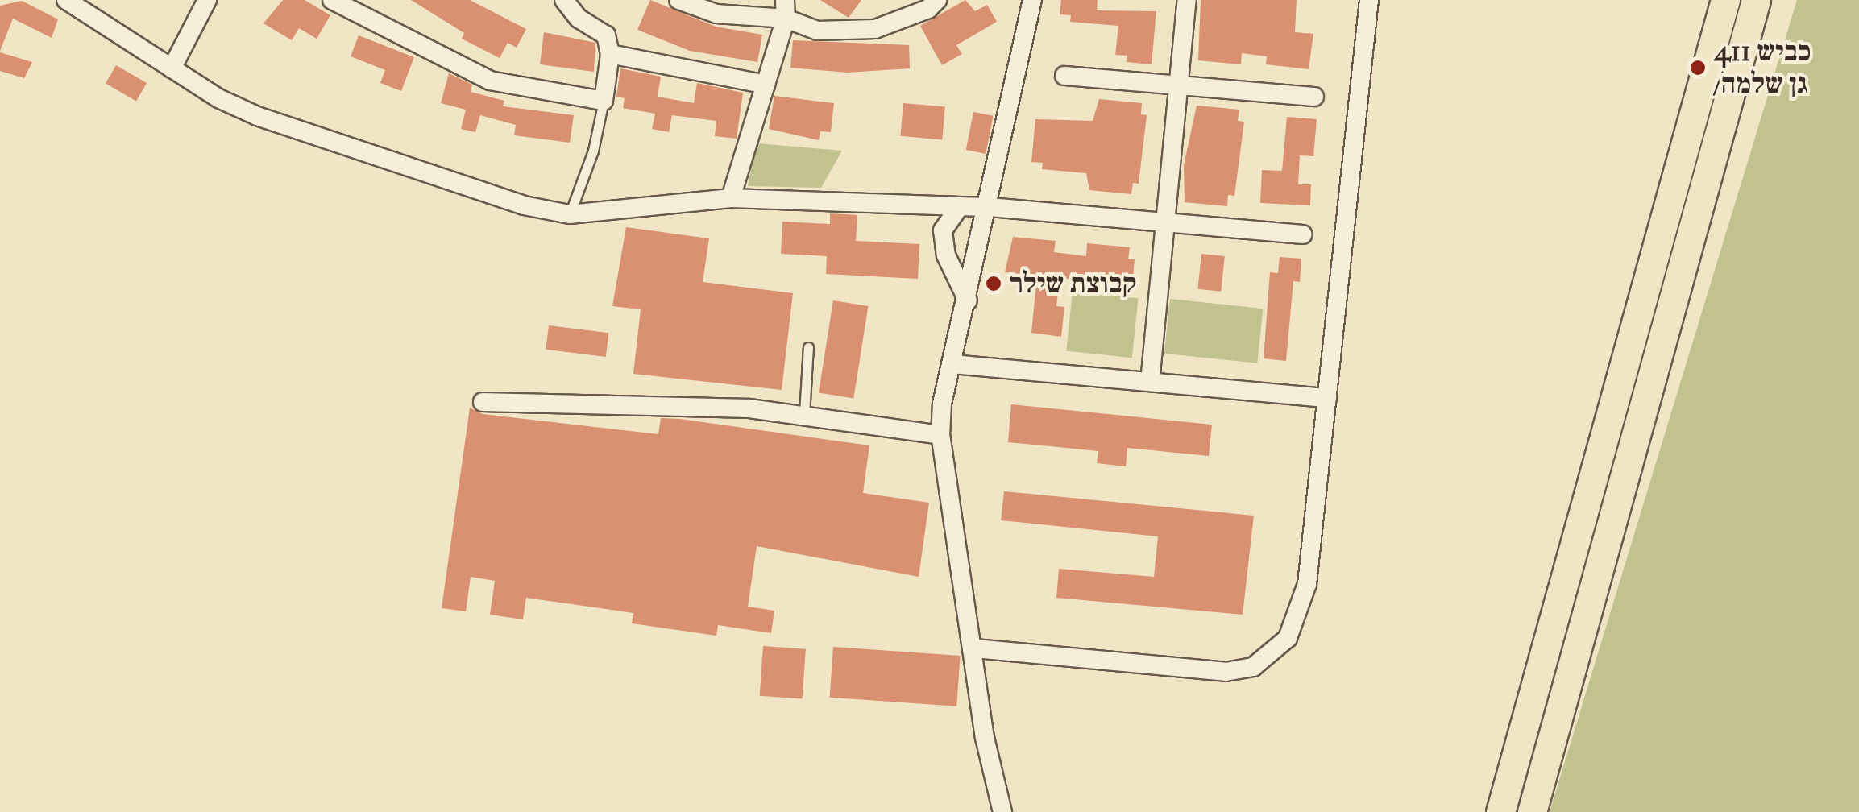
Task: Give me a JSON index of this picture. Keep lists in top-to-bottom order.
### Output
{
  "places": ["כביש 411 /גן שלמה", "קבוצת שילר"]
}
